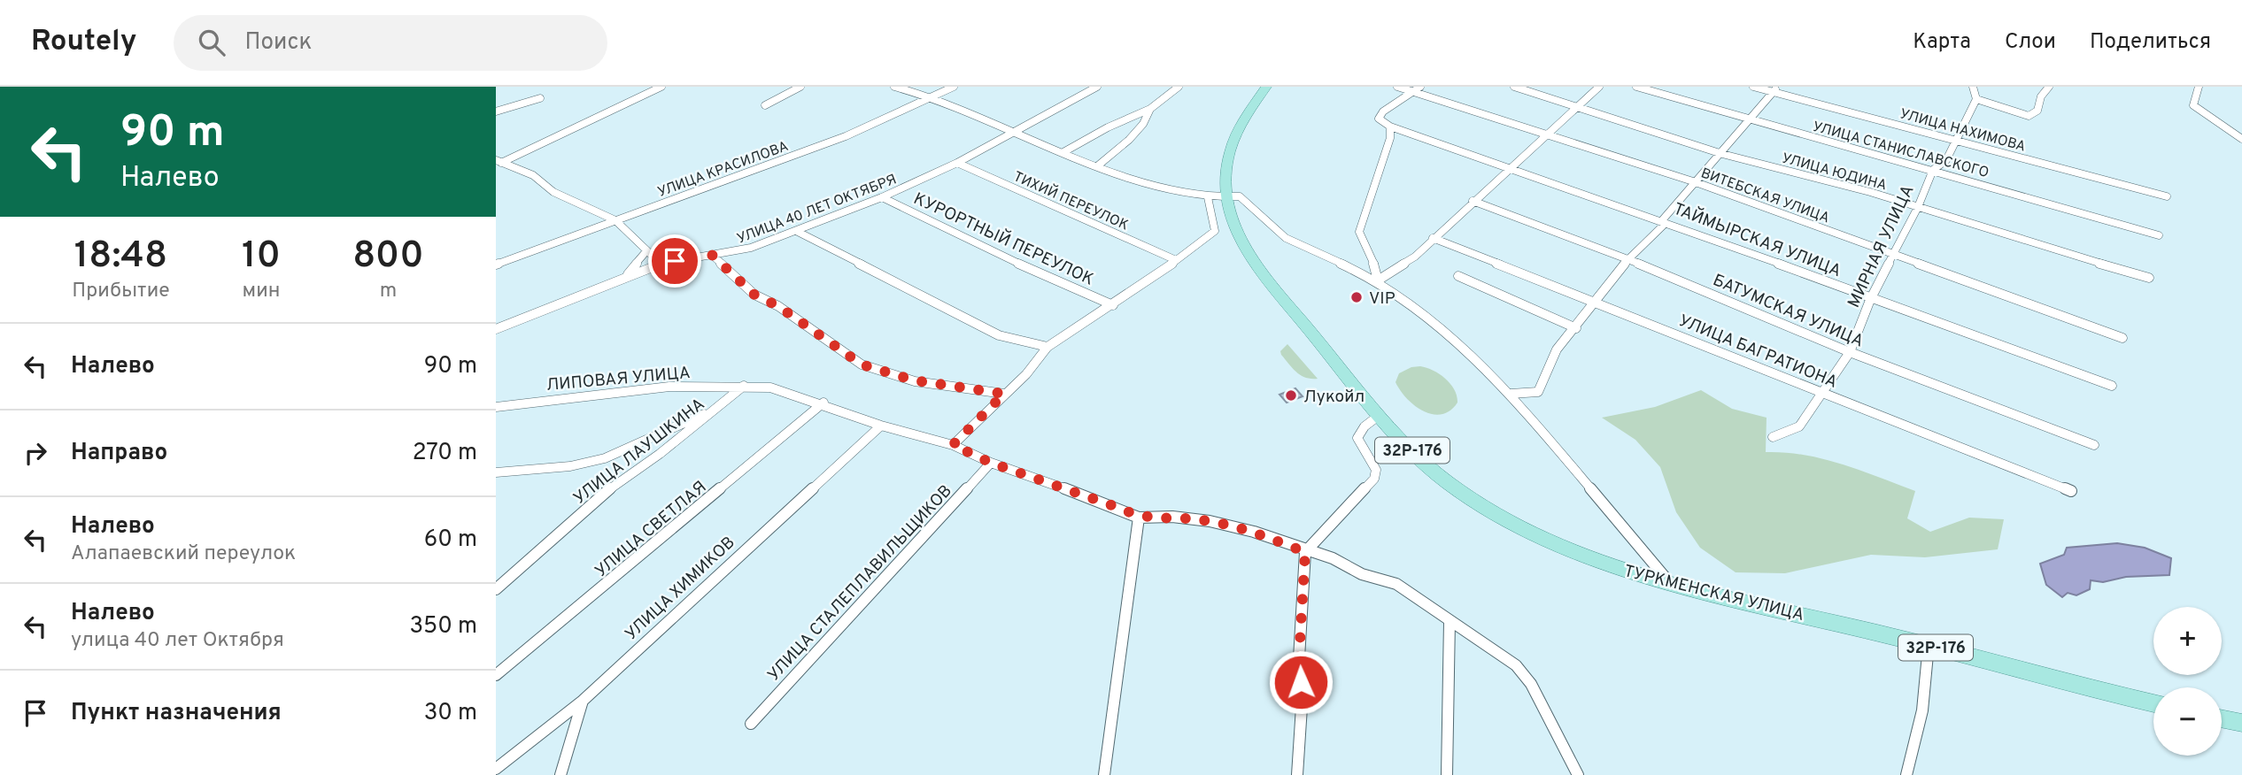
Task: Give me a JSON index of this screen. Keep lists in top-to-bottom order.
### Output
{
  "streets": {
    "main road": ["32Р-176", "ТУРКМЕНСКАЯ УЛИЦА"],
    "street": [
      "УЛИЦА НАХИМОВА",
      "УЛИЦА СТАНИСЛАВСКОГО",
      "УЛИЦА КРАСИЛОВА",
      "УЛИЦА ЮДИНА",
      "ВИТЕБСКАЯ УЛИЦА",
      "ТИХИЙ ПЕРЕУЛОК",
      "УЛИЦА 40 ЛЕТ ОКТЯБРЯ",
      "КУРОРТНЫЙ ПЕРЕУЛОК",
      "ТАЙМЫРСКАЯ УЛИЦА",
      "МИРНАЯ УЛИЦА",
      "БАТУМСКАЯ УЛИЦА",
      "УЛИЦА БАГРАТИОНА",
      "ЛИПОВАЯ УЛИЦА",
      "УЛИЦА ЛАУШКИНА",
      "УЛИЦА СВЕТЛАЯ",
      "УЛИЦА СТАЛЕПЛАВИЛЬЩИКОВ",
      "УЛИЦА ХИМИКОВ"
    ]
  },
  "crossings": [
    ["УЛИЦА НАХИМОВА", "МИРНАЯ УЛИЦА"],
    ["УЛИЦА СТАНИСЛАВСКОГО", "МИРНАЯ УЛИЦА"],
    ["УЛИЦА ЮДИНА", "МИРНАЯ УЛИЦА"],
    ["ВИТЕБСКАЯ УЛИЦА", "МИРНАЯ УЛИЦА"],
    ["ТИХИЙ ПЕРЕУЛОК", "УЛИЦА 40 ЛЕТ ОКТЯБРЯ"],
    ["УЛИЦА 40 ЛЕТ ОКТЯБРЯ", "КУРОРТНЫЙ ПЕРЕУЛОК"],
    ["ТАЙМЫРСКАЯ УЛИЦА", "МИРНАЯ УЛИЦА"],
    ["МИРНАЯ УЛИЦА", "БАТУМСКАЯ УЛИЦА"],
    ["МИРНАЯ УЛИЦА", "УЛИЦА БАГРАТИОНА"],
    ["ЛИПОВАЯ УЛИЦА", "УЛИЦА ЛАУШКИНА"],
    ["ЛИПОВАЯ УЛИЦА", "УЛИЦА СВЕТЛАЯ"],
    ["ЛИПОВАЯ УЛИЦА", "УЛИЦА СТАЛЕПЛАВИЛЬЩИКОВ"],
    ["ЛИПОВАЯ УЛИЦА", "УЛИЦА ХИМИКОВ"]
  ],
  "places": ["VIP", "Лукойл"],
  "page": {
    "header": "Routely",
    "search": "Поиск",
    "nav": ["Карта", "Слои", "Поделиться"],
    "turn": ["90 m", "Налево"],
    "eta": [
      "18:48",
      "Прибытие",
      "10",
      "мин",
      "800",
      "m"
    ],
    "list": [
      {
        "name": "Налево",
        "value": "90 m"
      },
      {
        "name": "Направо",
        "value": "270 m"
      },
      {
        "name": "Налево",
        "note": "Алапаевский переулок",
        "value": "60 m"
      },
      {
        "name": "Налево",
        "note": "улица 40 лет Октября",
        "value": "350 m"
      },
      {
        "name": "Пункт назначения",
        "value": "30 m"
      }
    ],
    "map_buttons": ["+", "−"]
  }
}
